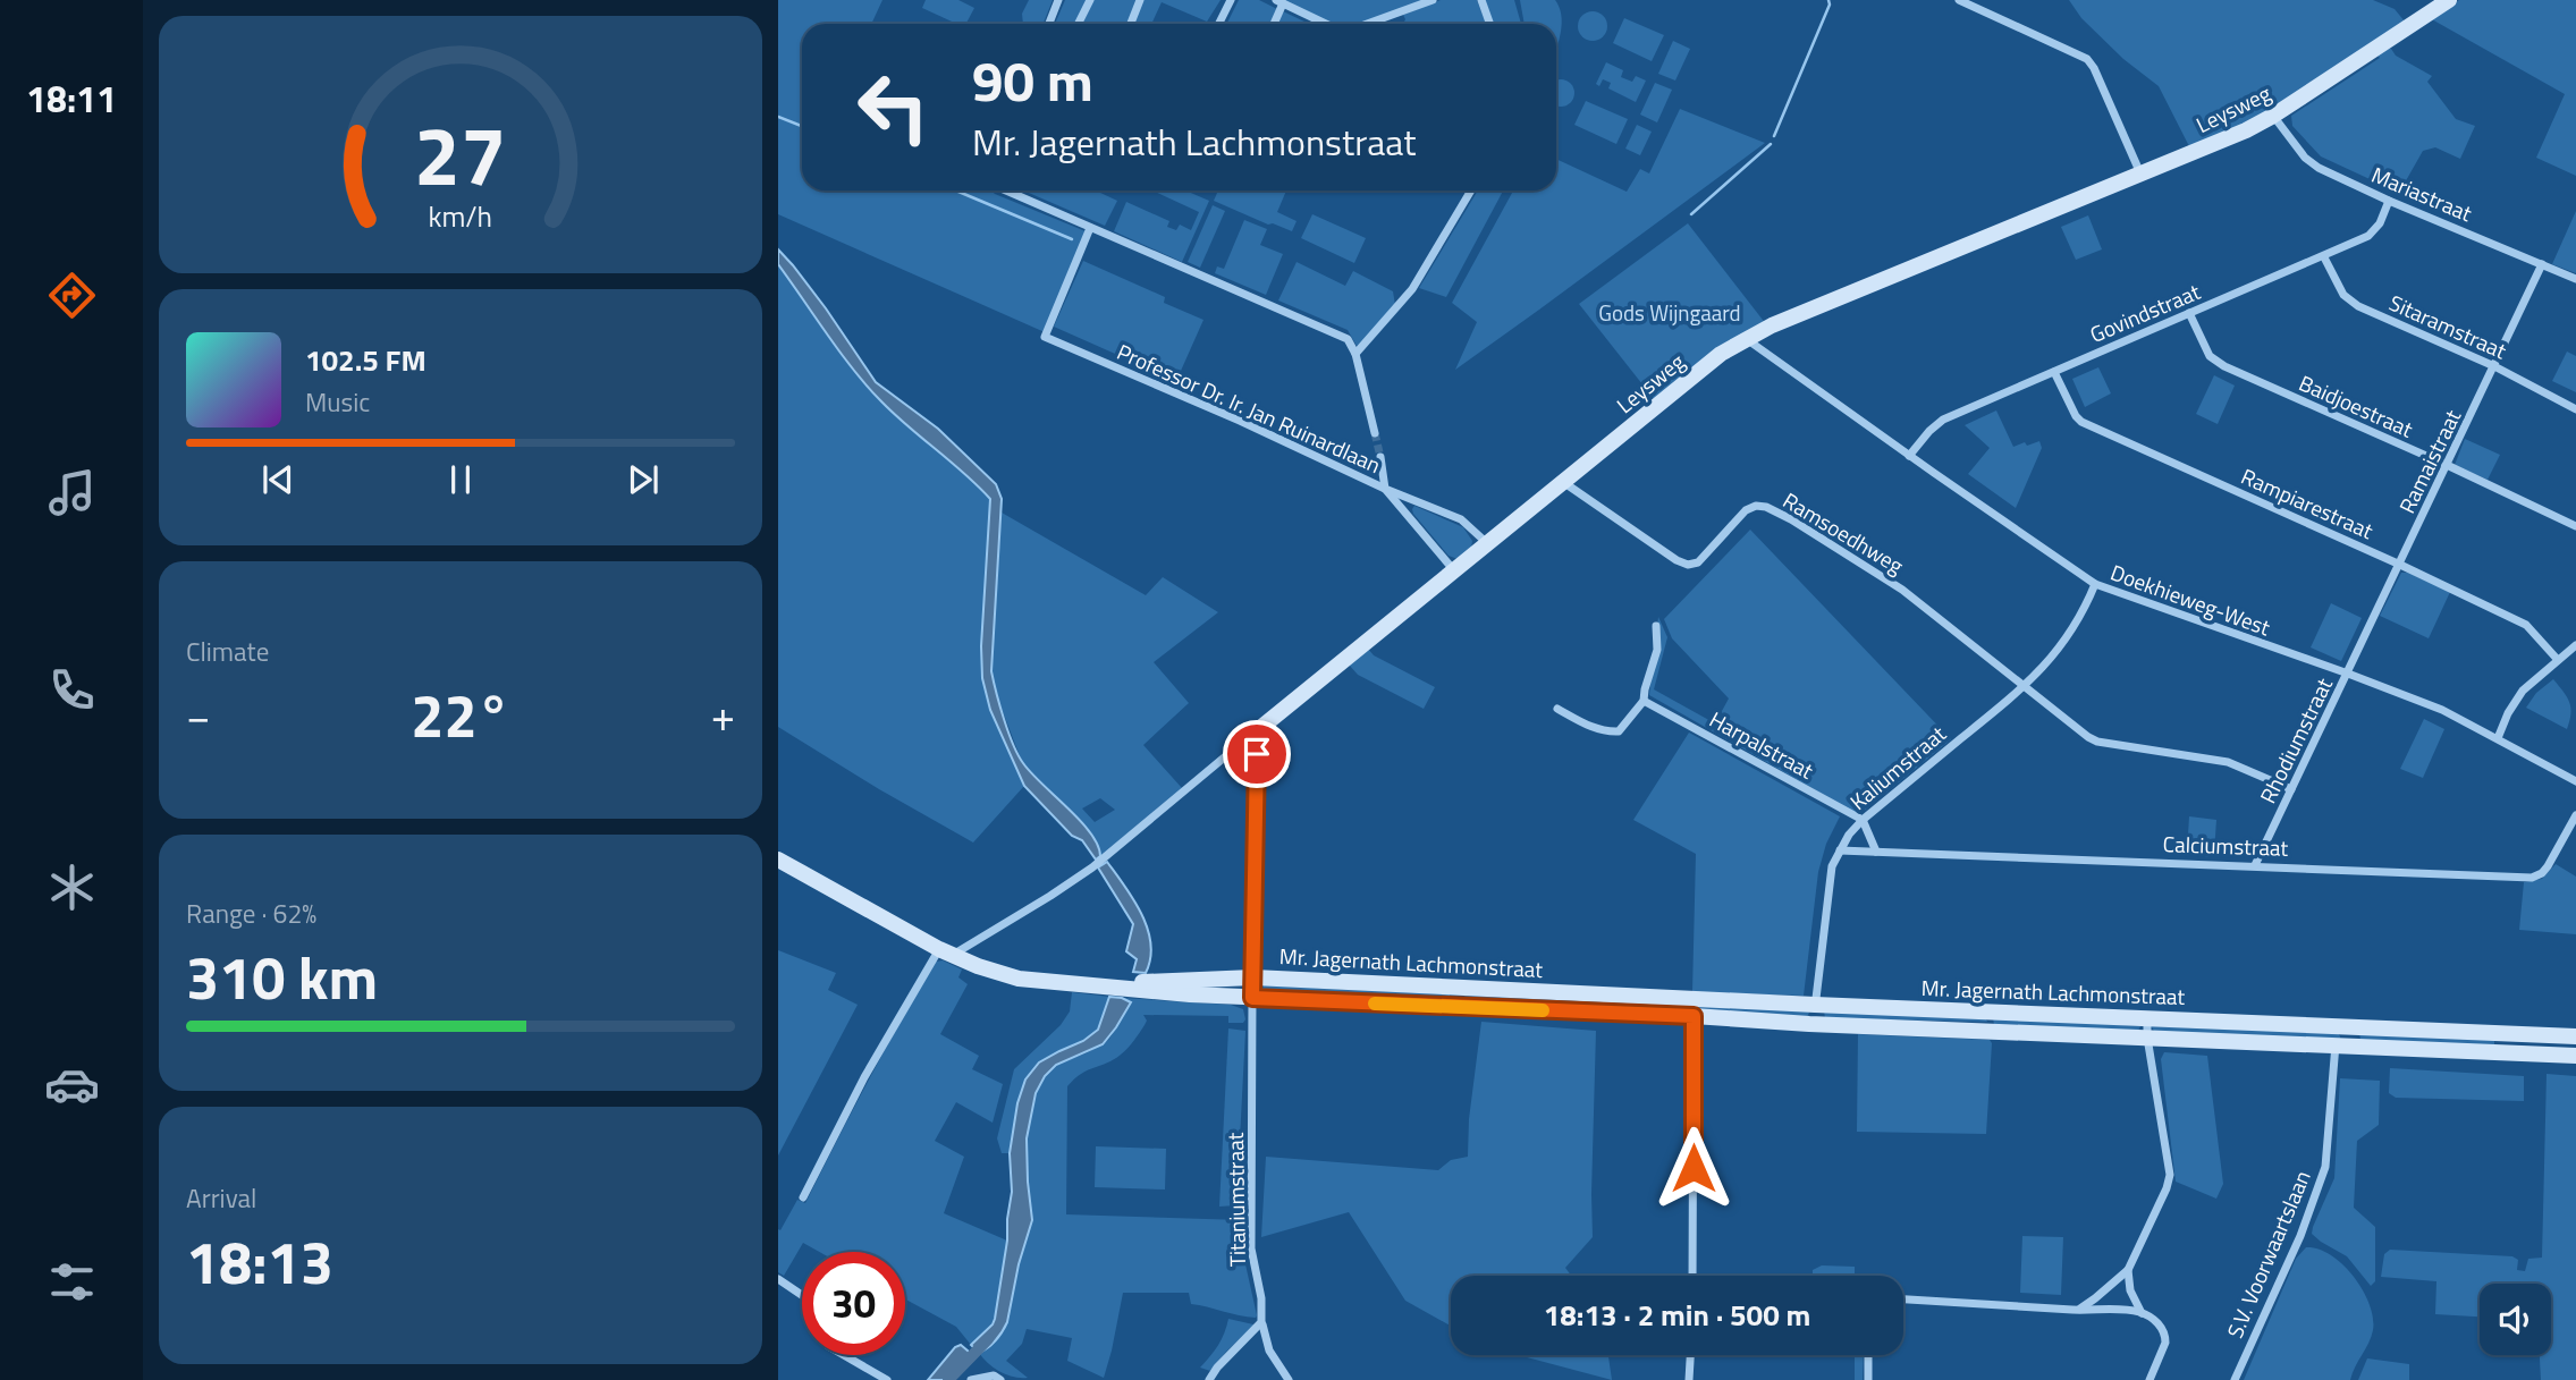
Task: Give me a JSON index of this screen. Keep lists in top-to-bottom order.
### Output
{
  "streets": {
    "main road": ["Leysweg", "Mr. Jagernath Lachmonstraat"],
    "street": [
      "Mariastraat",
      "Govindstraat",
      "Sitaramstraat",
      "Baidjoestraat",
      "Professor Dr. Ir. Jan Ruinardlaan",
      "Ramaistraat",
      "Rampiarestraat",
      "Ramsoedhweg",
      "Doekhieweg-West",
      "Rhodiumstraat",
      "Harpalstraat",
      "Kaliumstraat",
      "Calciumstraat",
      "Titaniumstraat",
      "S.V. Voorwaartslaan"
    ]
  },
  "crossings": [
    ["Leysweg", "Mariastraat"],
    ["Leysweg", "Professor Dr. Ir. Jan Ruinardlaan"],
    ["Leysweg", "Ramsoedhweg"],
    ["Leysweg", "Doekhieweg-West"],
    ["Mariastraat", "Govindstraat"],
    ["Mariastraat", "Ramaistraat"],
    ["Govindstraat", "Sitaramstraat"],
    ["Govindstraat", "Baidjoestraat"],
    ["Govindstraat", "Rampiarestraat"],
    ["Govindstraat", "Doekhieweg-West"],
    ["Sitaramstraat", "Ramaistraat"],
    ["Baidjoestraat", "Ramaistraat"],
    ["Ramaistraat", "Rampiarestraat"],
    ["Ramaistraat", "Doekhieweg-West"],
    ["Ramaistraat", "Rhodiumstraat"],
    ["Ramsoedhweg", "Kaliumstraat"],
    ["Doekhieweg-West", "Rhodiumstraat"],
    ["Doekhieweg-West", "Kaliumstraat"],
    ["Rhodiumstraat", "Calciumstraat"],
    ["Harpalstraat", "Kaliumstraat"],
    ["Kaliumstraat", "Calciumstraat"],
    ["Kaliumstraat", "Mr. Jagernath Lachmonstraat"],
    ["Mr. Jagernath Lachmonstraat", "Titaniumstraat"],
    ["Mr. Jagernath Lachmonstraat", "S.V. Voorwaartslaan"]
  ],
  "parks": ["Gods Wijngaard"],
  "page": {
    "tabs": "18:11",
    "turn": ["90 m", "Mr. Jagernath Lachmonstraat"],
    "song": ["102.5 FM", "Music"],
    "tile": [
      "Climate",
      ["Range · 62%", "310 km"],
      ["Arrival", "18:13"]
    ],
    "heat": ["−", "22°", "+"],
    "limit": "30",
    "trip": "18:13 · 2 min · 500 m",
    "gauge": ["27", "km/h"]
  }
}
